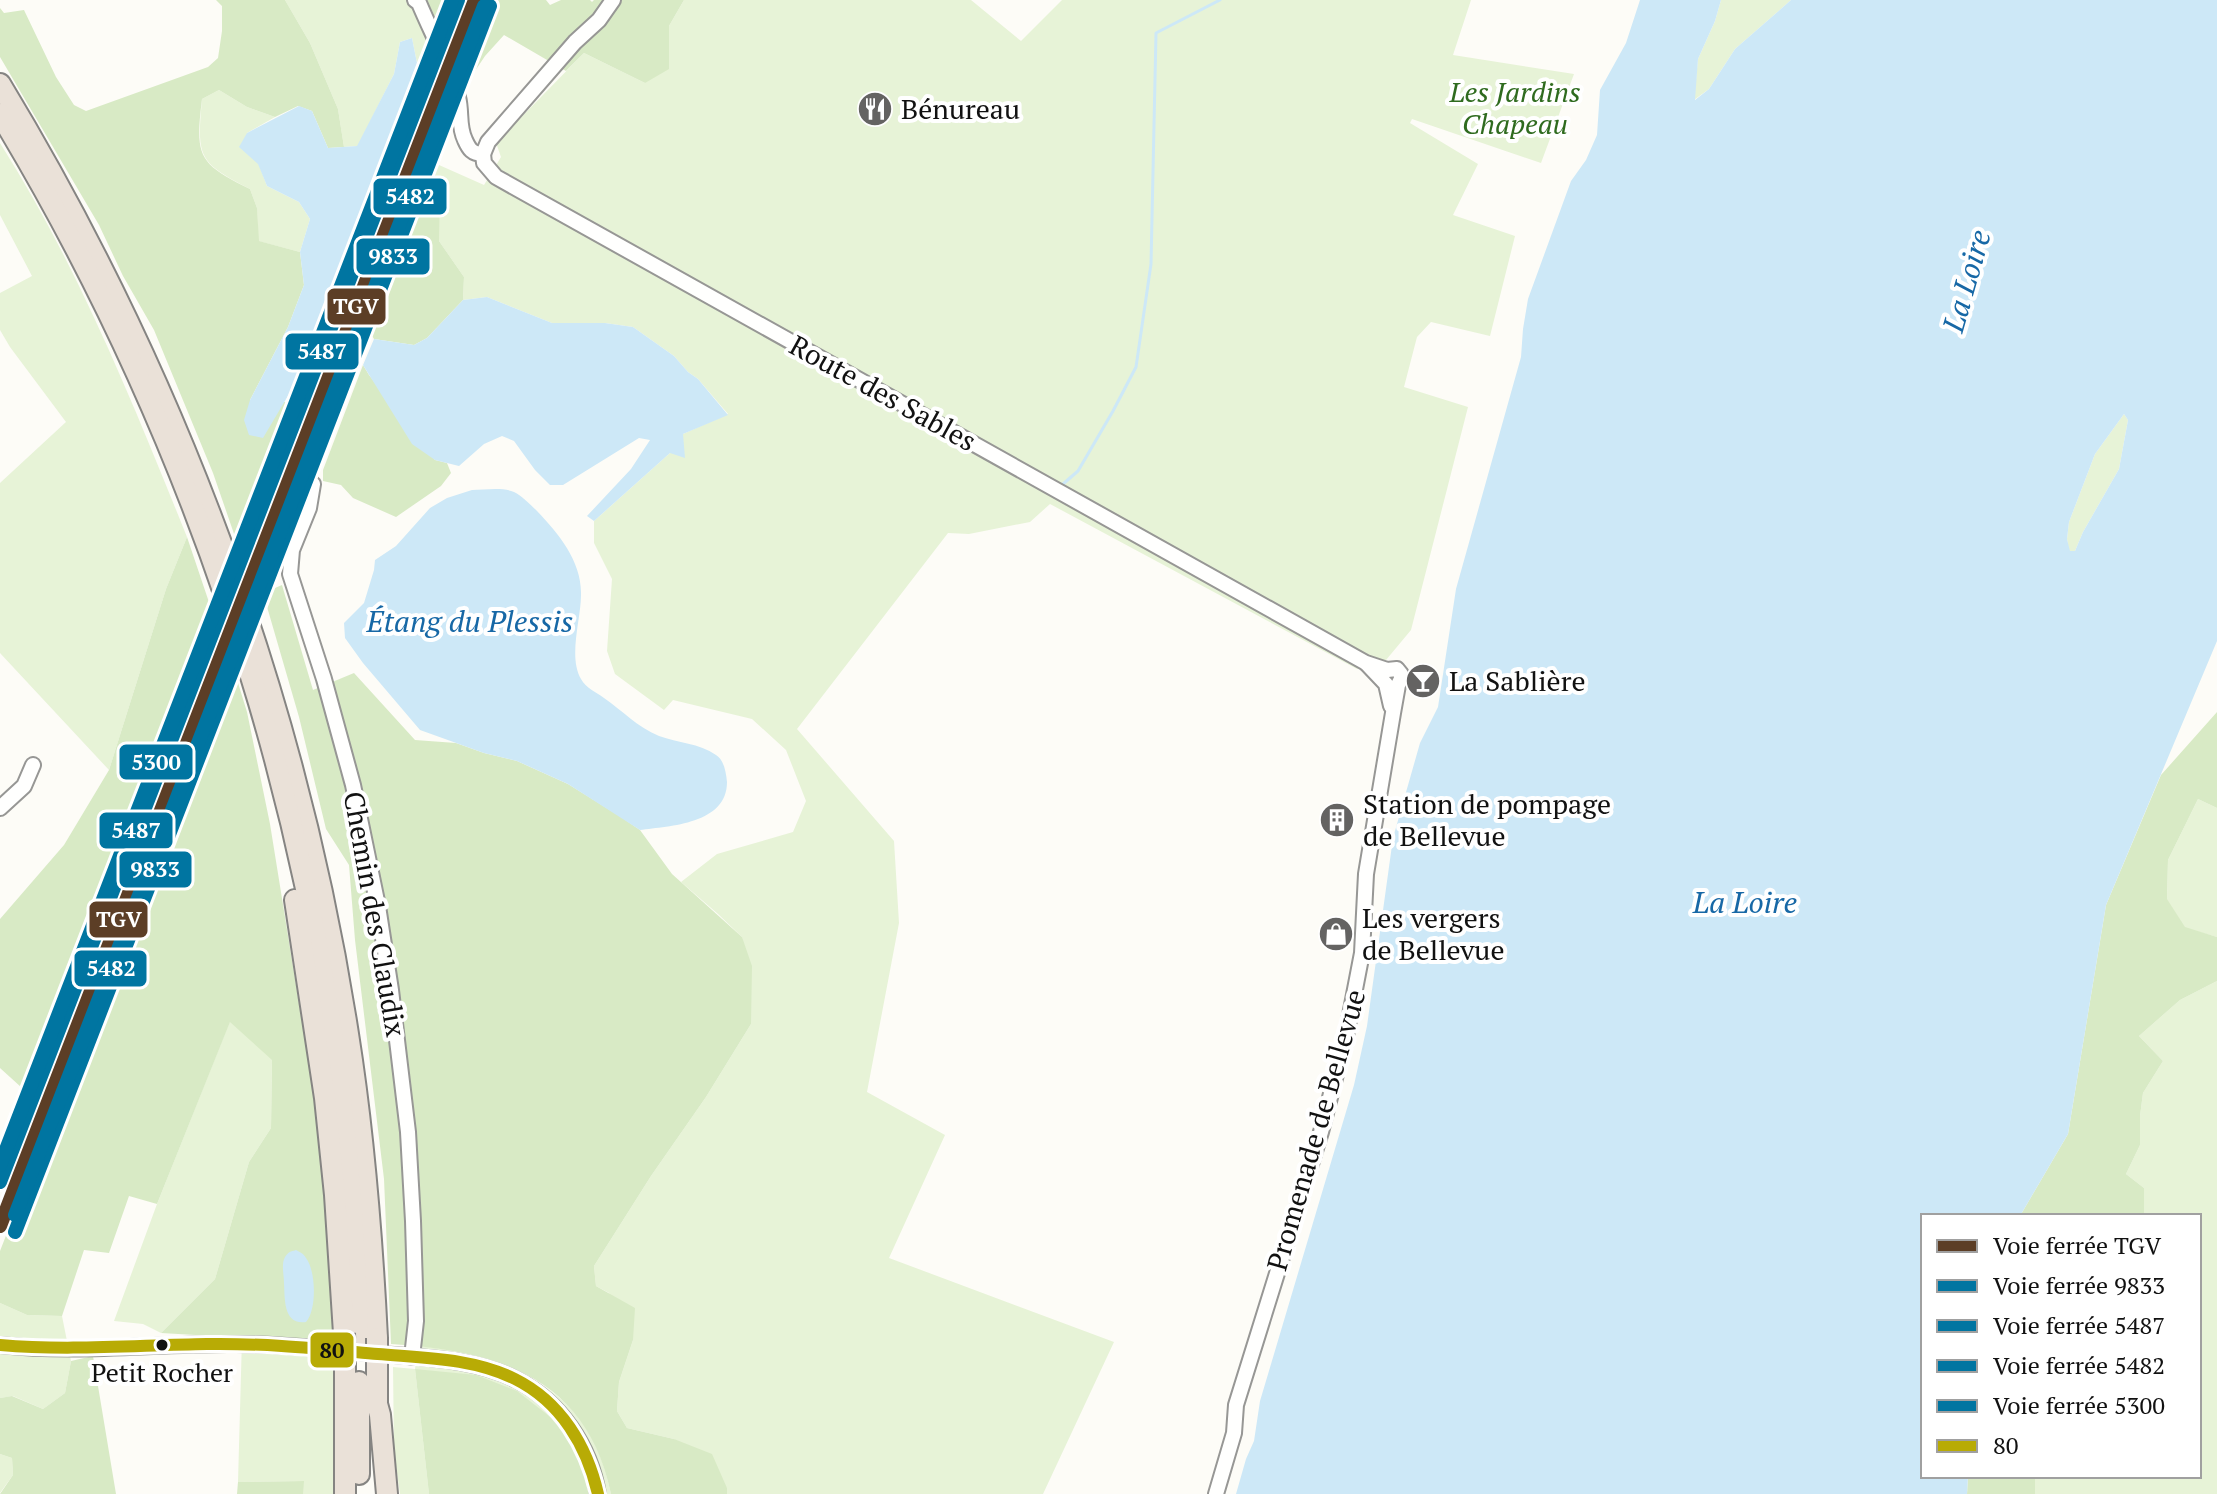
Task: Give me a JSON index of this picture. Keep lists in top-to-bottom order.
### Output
{
  "streets": {
    "street": ["Route des Sables", "Chemin des Claudix", "Promenade de Bellevue"]
  },
  "crossings": [
    ["Route des Sables", "Promenade de Bellevue"]
  ],
  "water": ["La Loire", "Étang du Plessis"],
  "parks": ["Les Jardins Chapeau"],
  "places": {
    "restaurant": ["Bénureau"],
    "bar": ["La Sablière"],
    "building": ["Station de pompage de Bellevue"],
    "shop": ["Les vergers de Bellevue"],
    "other": ["Petit Rocher"]
  },
  "lines": [
    "rail line TGV",
    "rail line 5487",
    "rail line 5300",
    "rail line 9833",
    "rail line 5482",
    "transit line 80"
  ],
  "legend": [
    "Voie ferrée TGV",
    "Voie ferrée 9833",
    "Voie ferrée 5487",
    "Voie ferrée 5482",
    "Voie ferrée 5300",
    "80"
  ]
}
